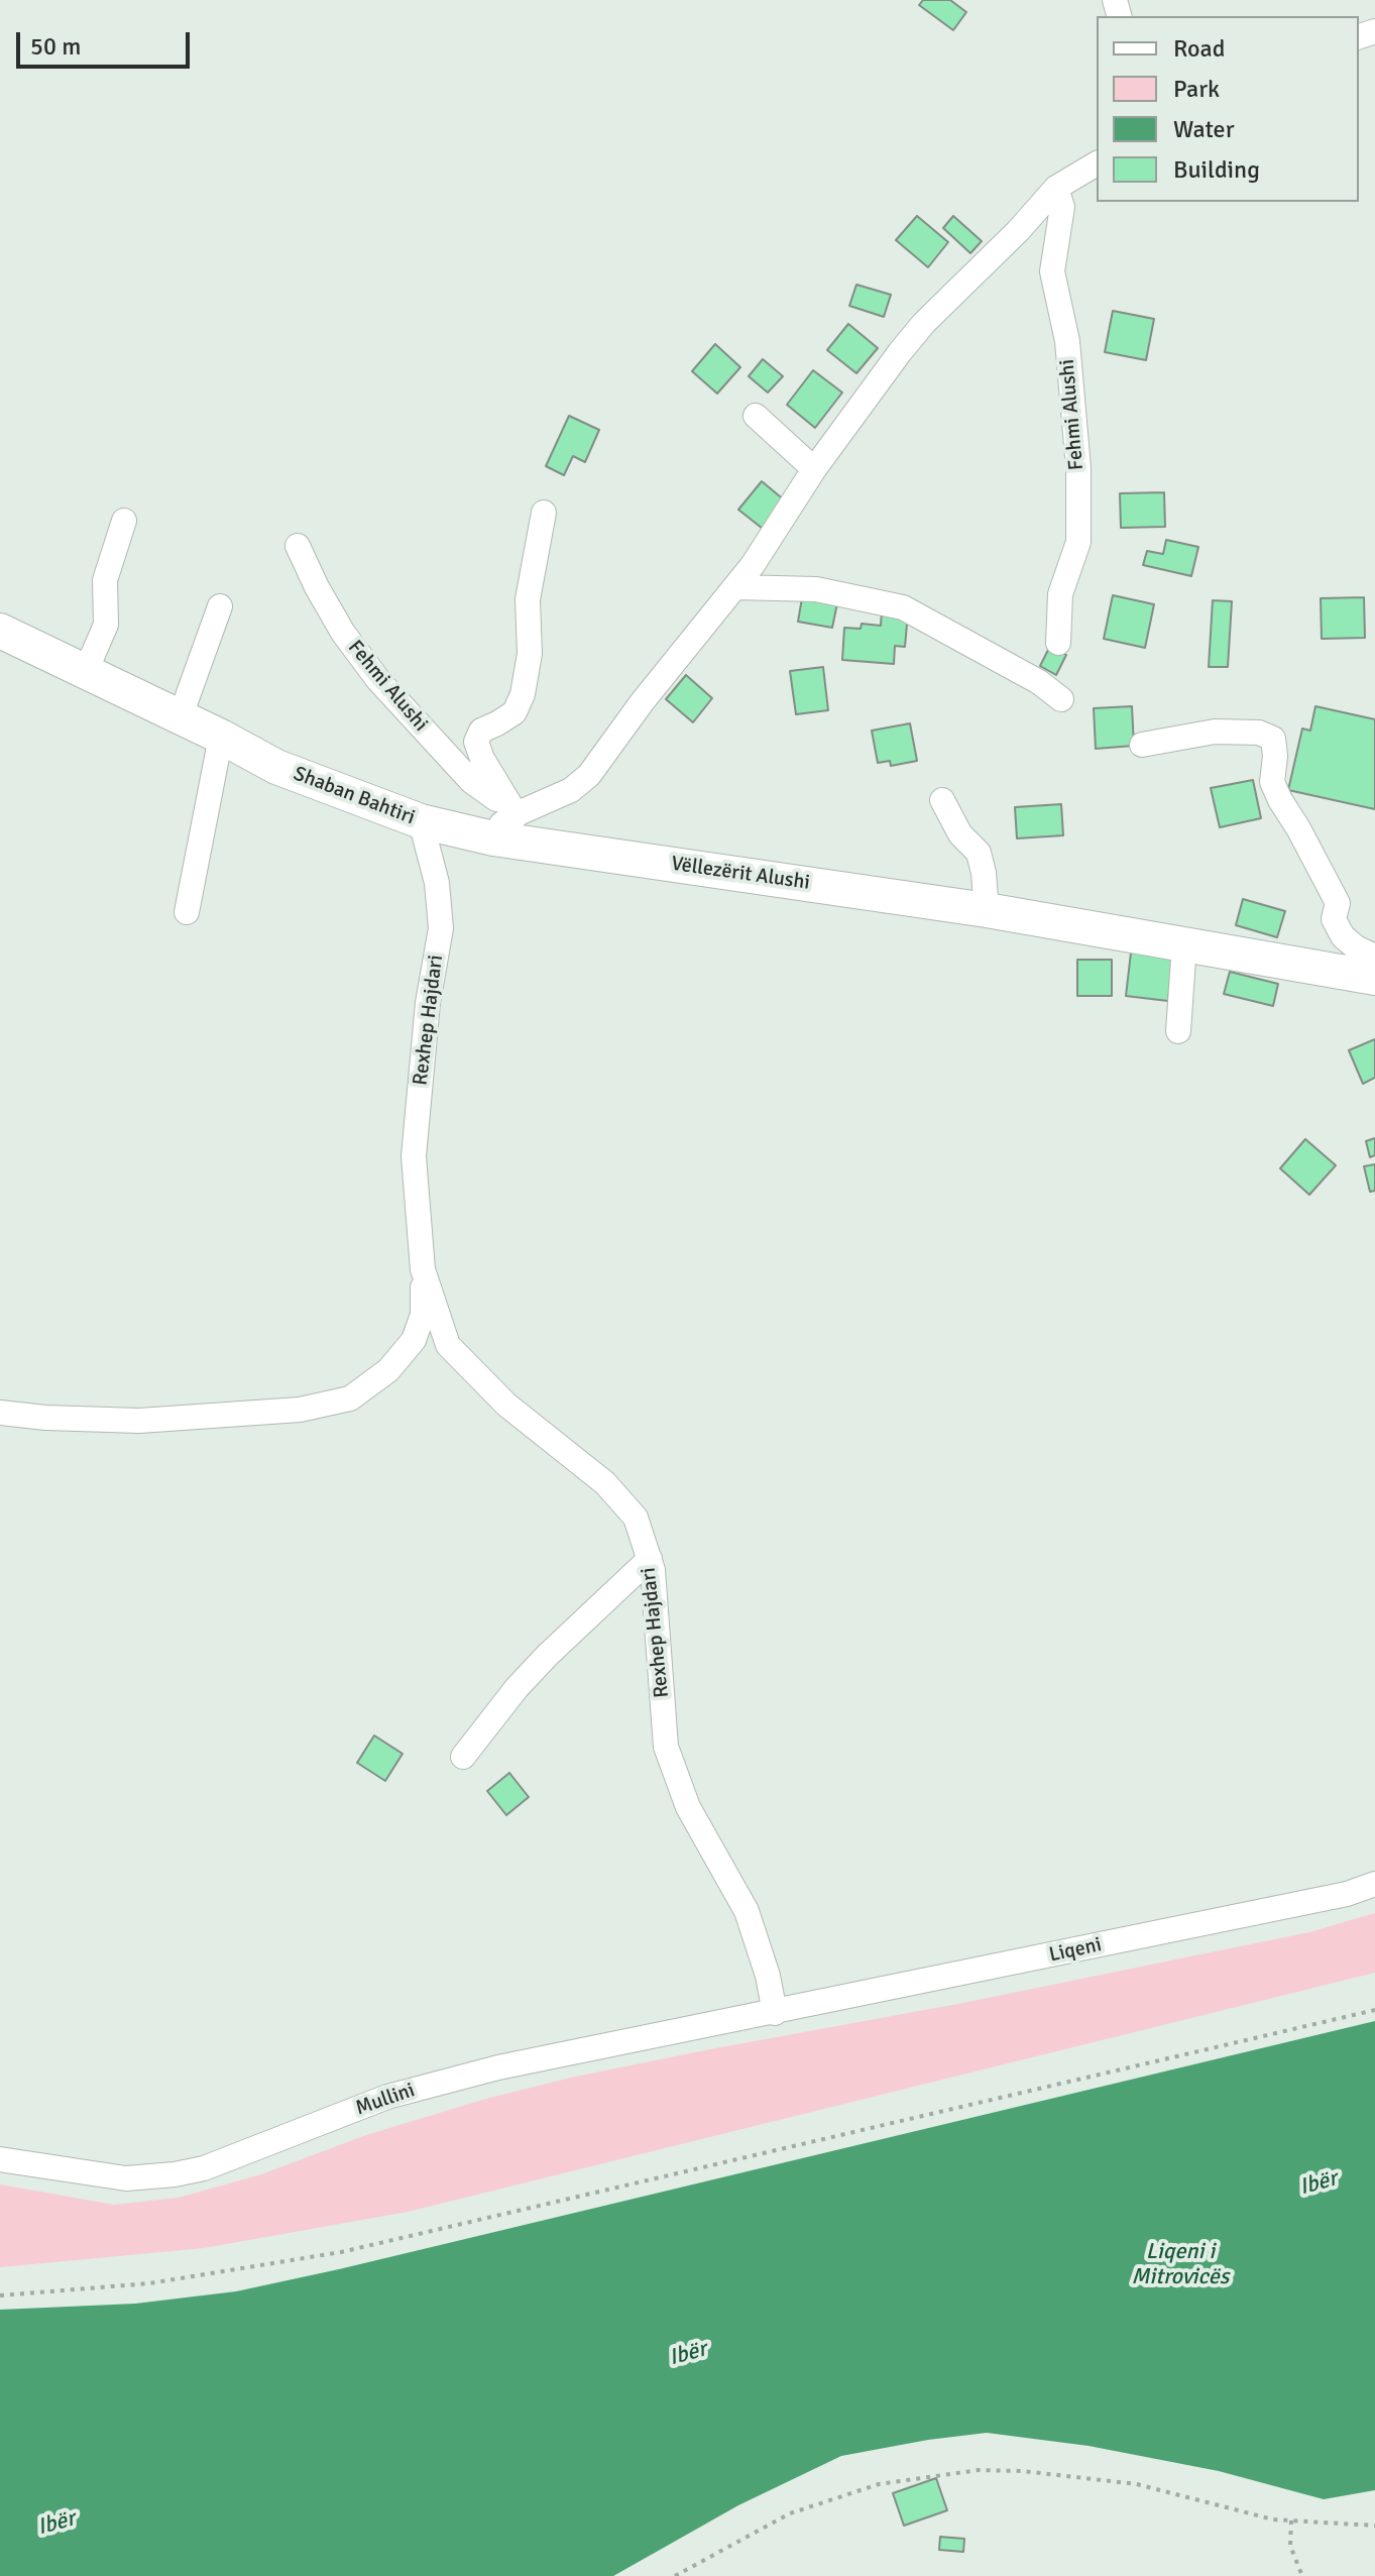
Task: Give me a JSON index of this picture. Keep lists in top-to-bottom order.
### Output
{
  "streets": {
    "main road": ["Shaban Bahtiri", "Vëllezërit Alushi"],
    "street": [
      "Fehmi Alushi",
      "Rexhep Hajdari",
      "Liqeni",
      "Mullini"
    ]
  },
  "crossings": [
    ["Fehmi Alushi", "Shaban Bahtiri"],
    ["Fehmi Alushi", "Vëllezërit Alushi"],
    ["Shaban Bahtiri", "Vëllezërit Alushi"],
    ["Shaban Bahtiri", "Rexhep Hajdari"],
    ["Rexhep Hajdari", "Liqeni"],
    ["Rexhep Hajdari", "Mullini"],
    ["Liqeni", "Mullini"]
  ],
  "water": ["Ibër", "Liqeni i Mitrovicës"],
  "legend": [
    "Road",
    "Park",
    "Water",
    "Building"
  ],
  "scale_bar": "50 m"
}
